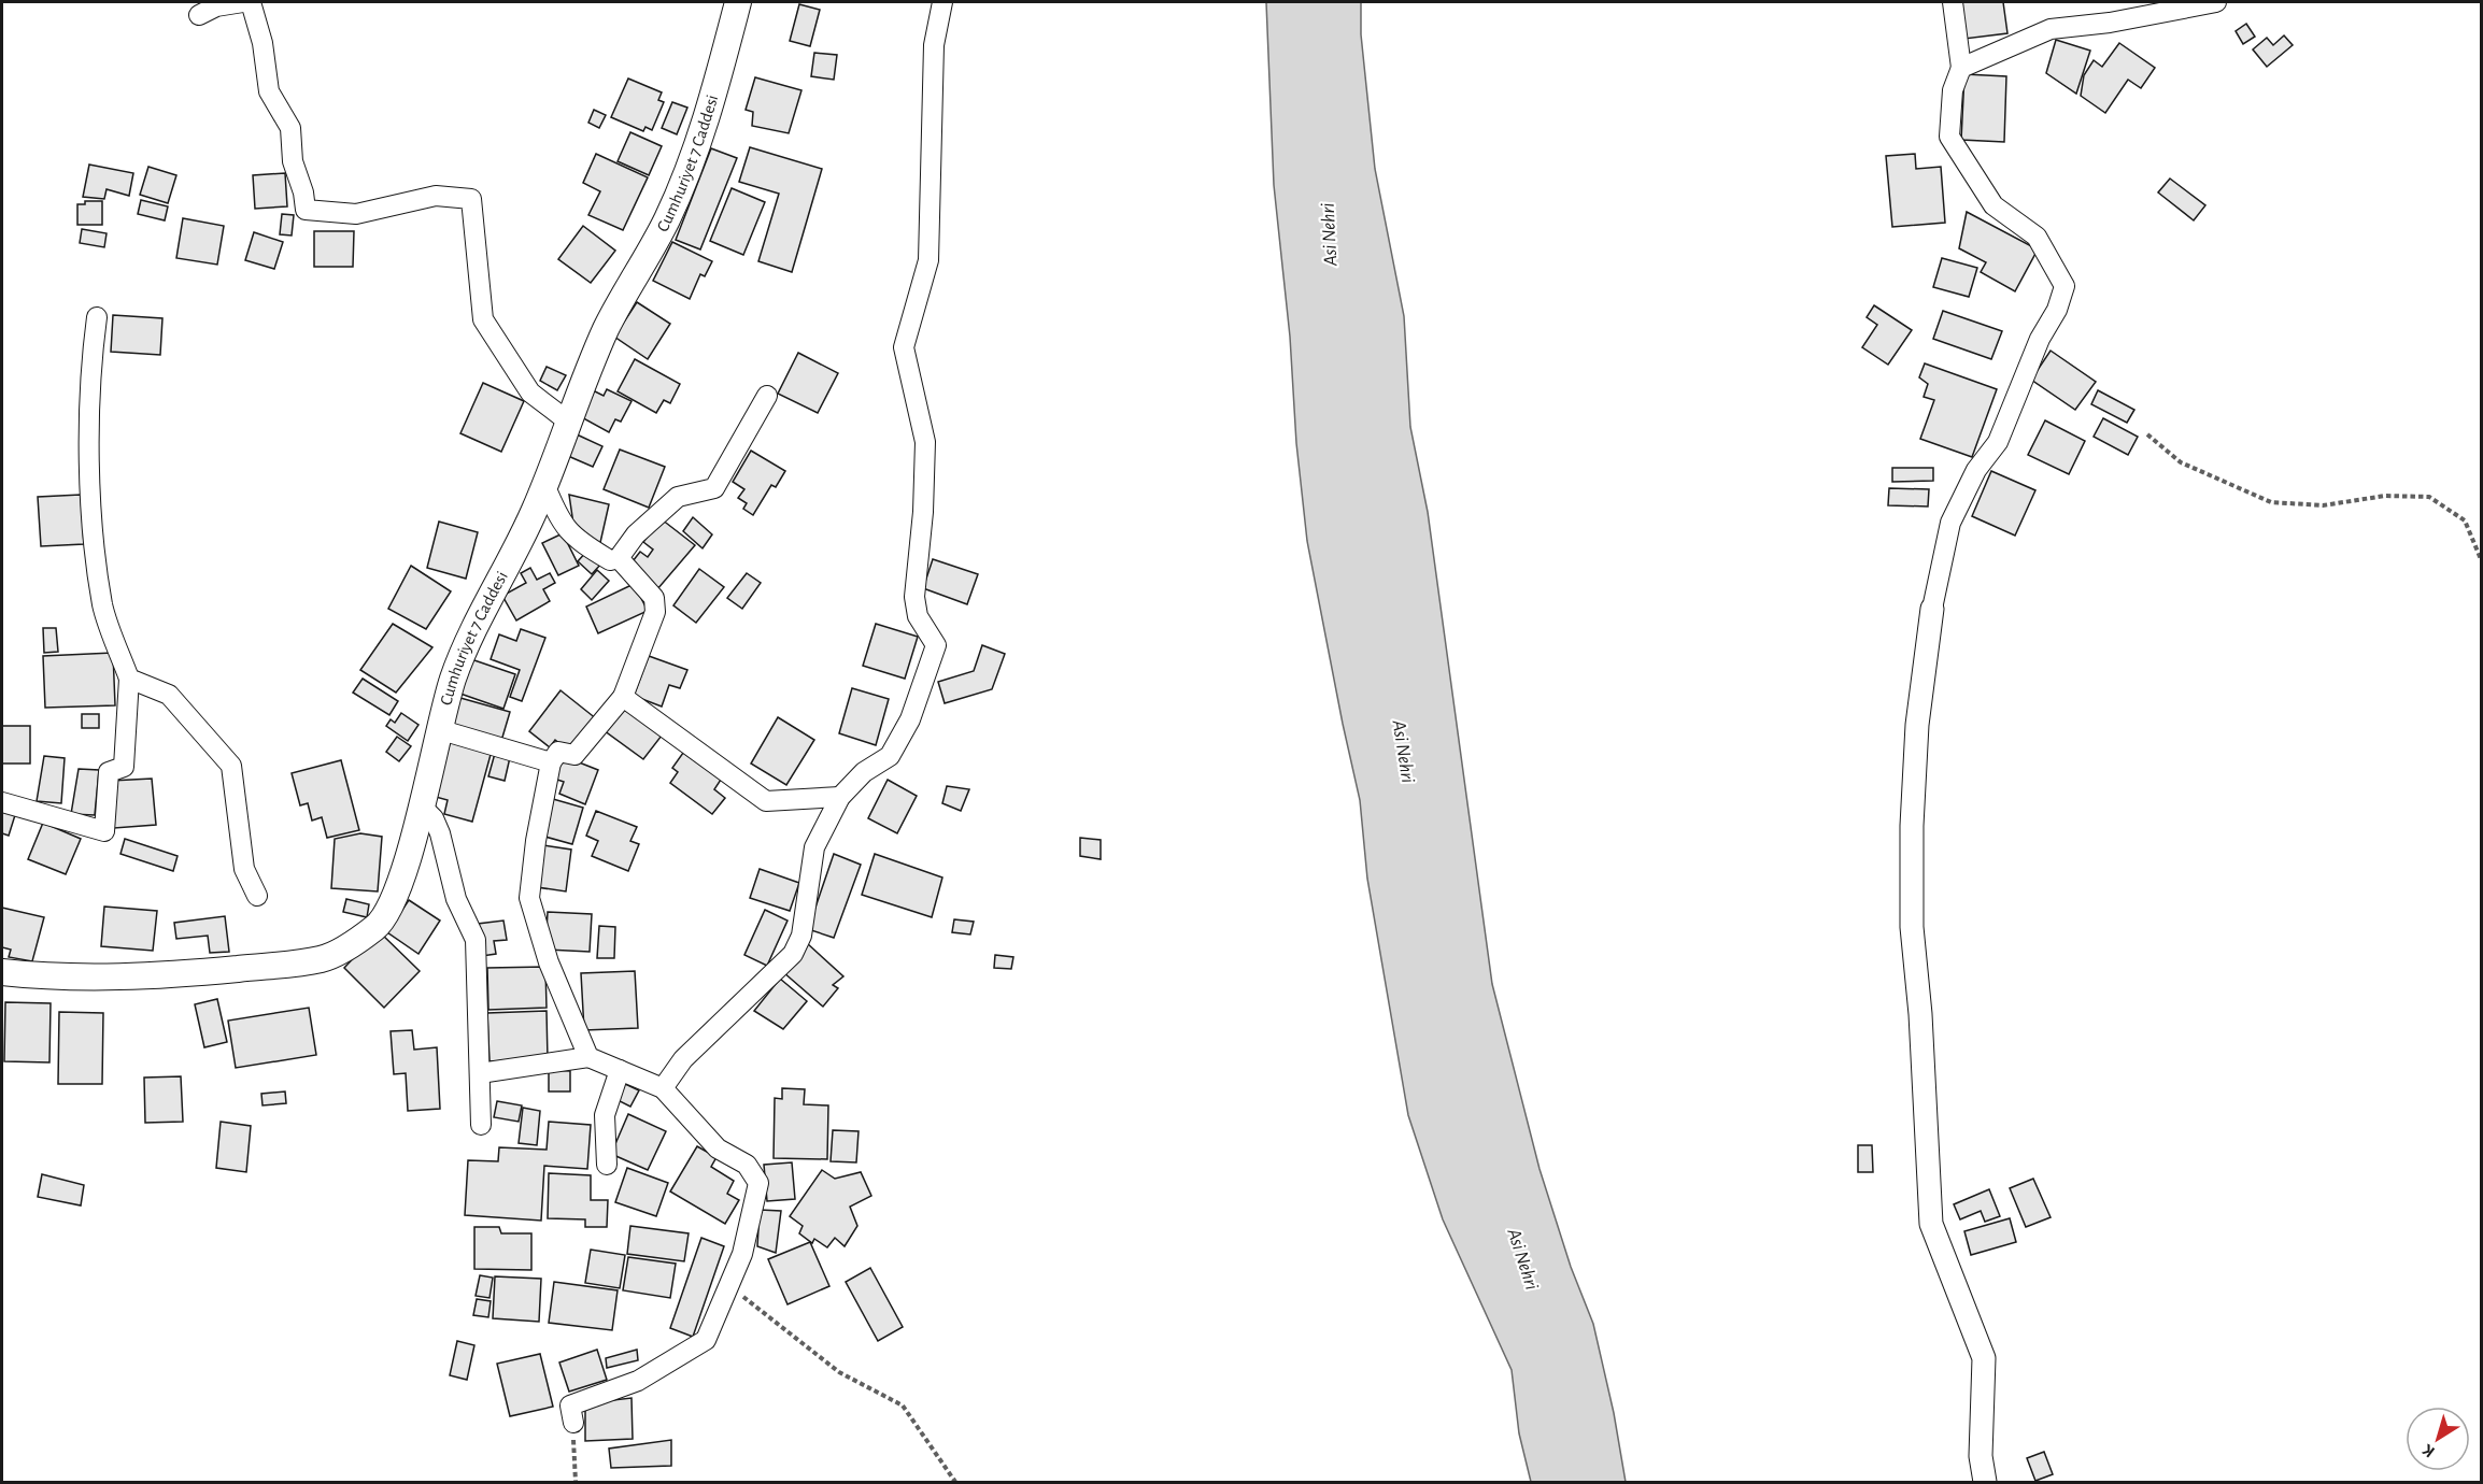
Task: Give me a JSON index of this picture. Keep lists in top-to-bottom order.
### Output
{
  "streets": {
    "main road": ["Cumhuriyet 7 Caddesi"]
  },
  "water": ["Asi Nehri"],
  "north": "bottom left"
}
